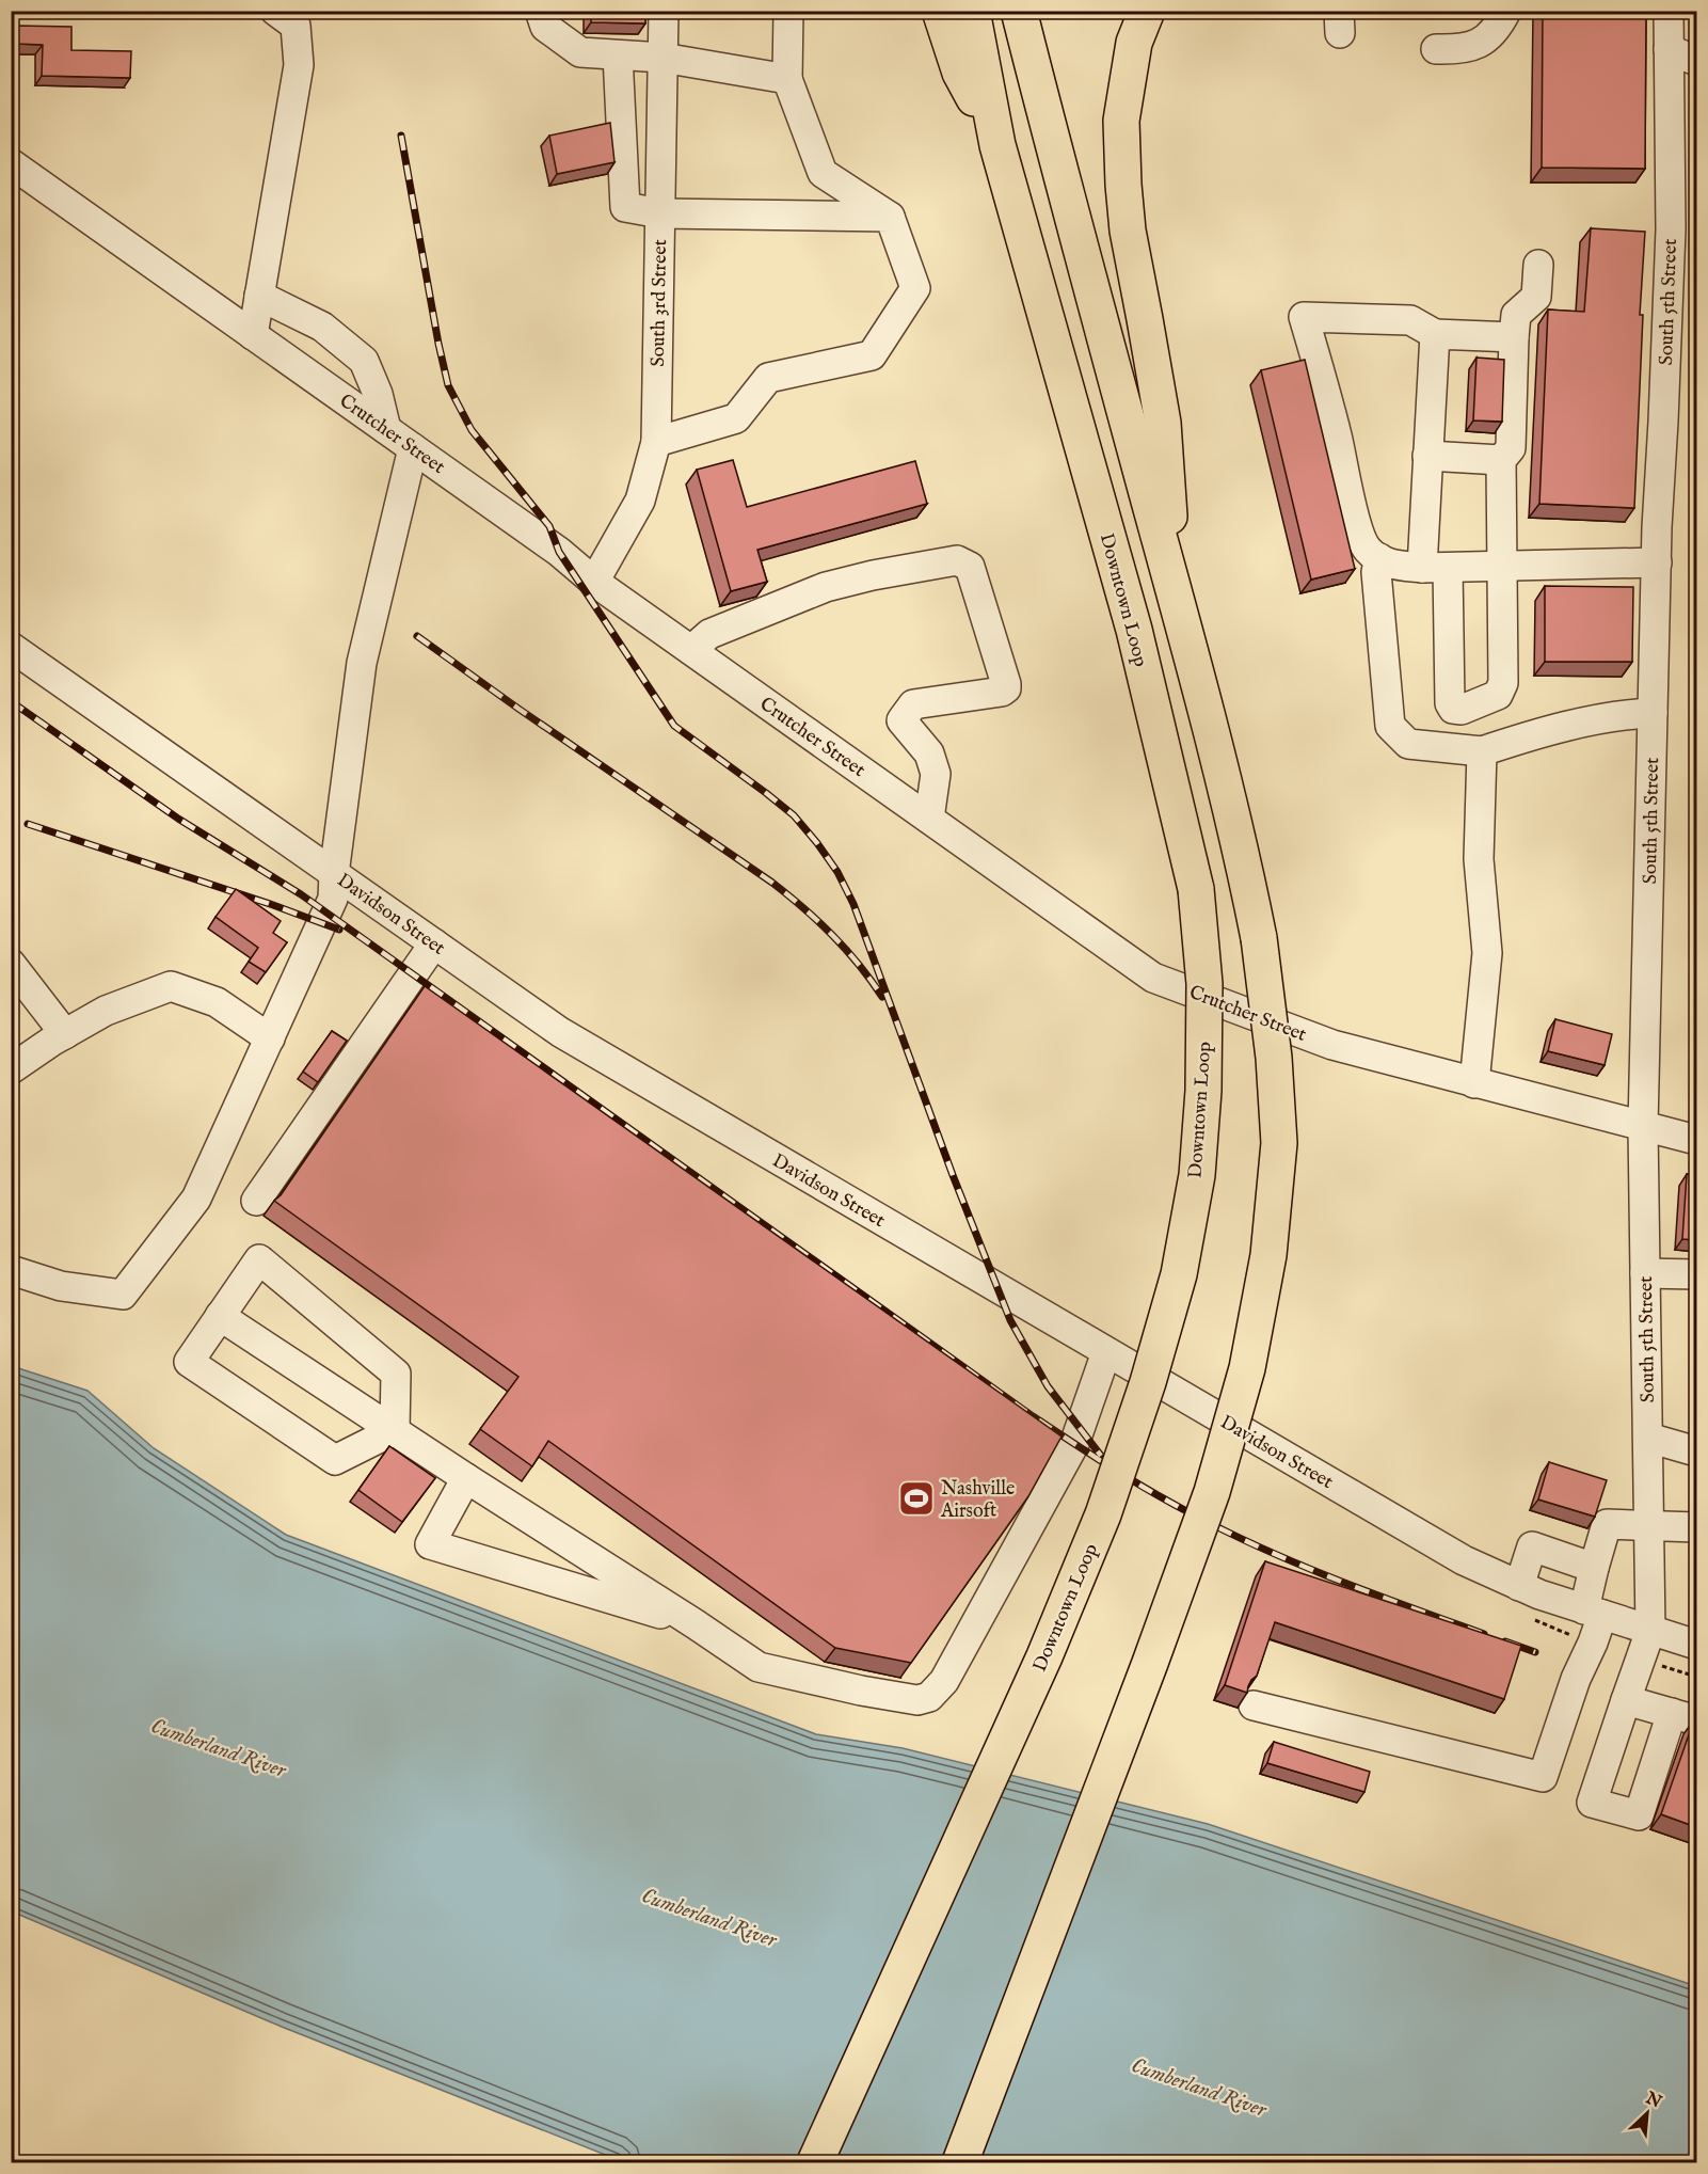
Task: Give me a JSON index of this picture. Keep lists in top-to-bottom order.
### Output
{
  "streets": {
    "highway": ["Downtown Loop"],
    "street": [
      "South 5th Street",
      "South 3rd Street",
      "Crutcher Street",
      "Davidson Street"
    ]
  },
  "crossings": [
    ["South 5th Street", "Crutcher Street"],
    ["South 5th Street", "Davidson Street"],
    ["South 3rd Street", "Crutcher Street"]
  ],
  "water": ["Cumberland River"],
  "places": {
    "sports": ["Nashville Airsoft"]
  },
  "north": "top right"
}
